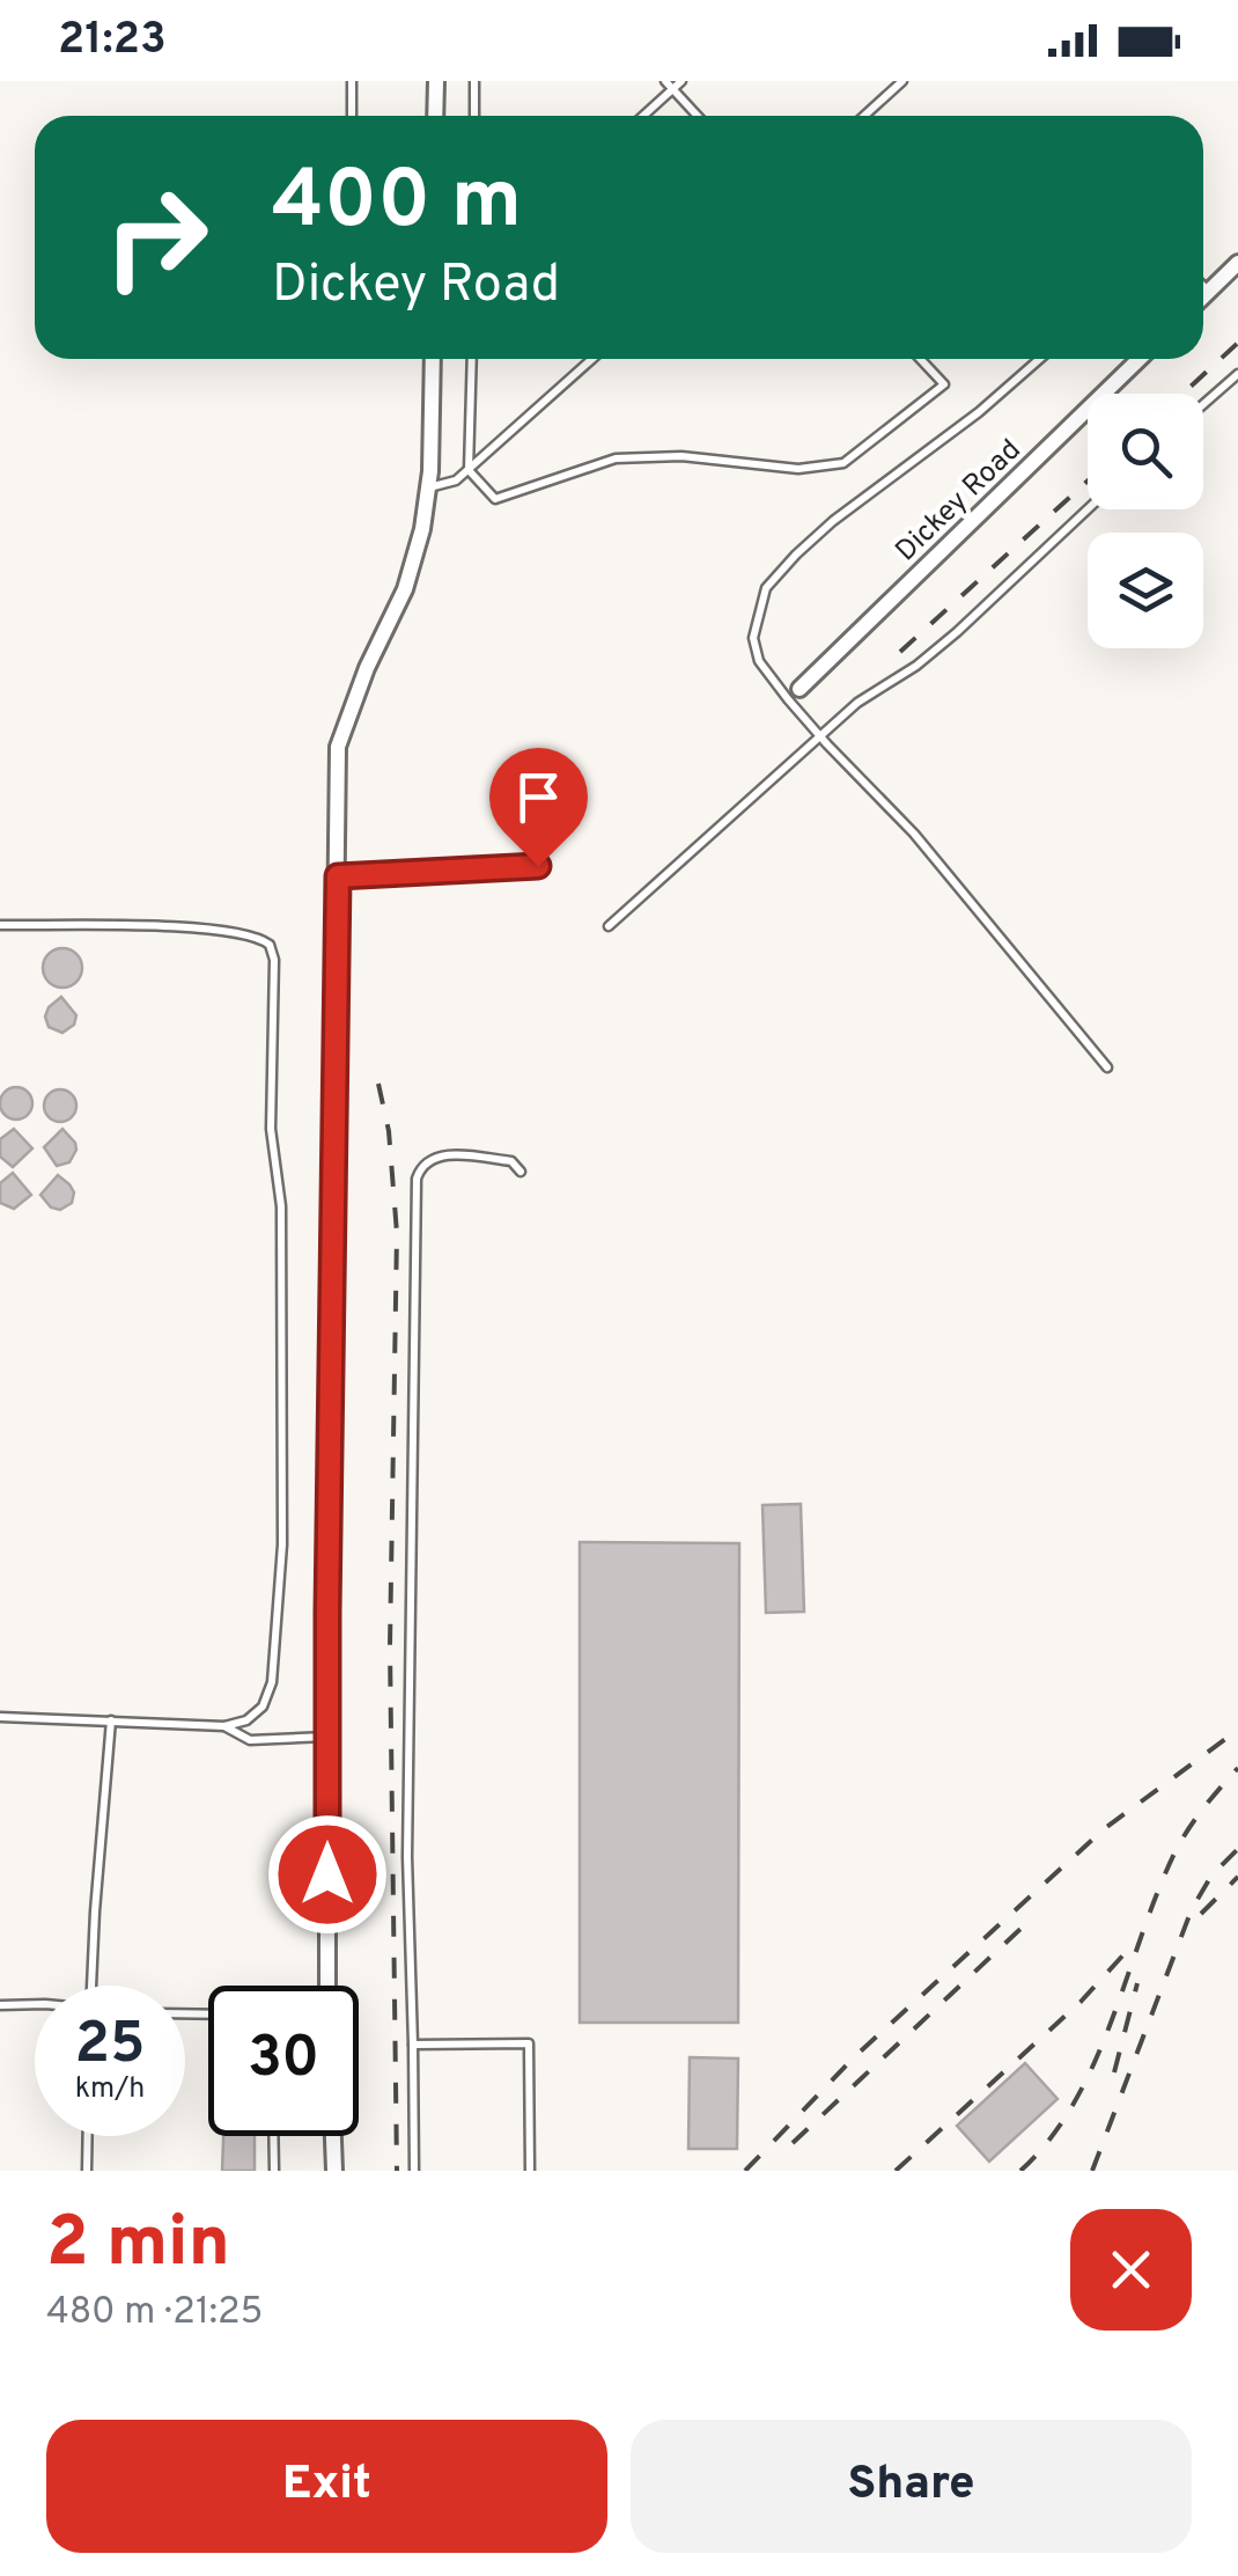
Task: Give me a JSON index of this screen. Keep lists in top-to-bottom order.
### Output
{
  "streets": {
    "street": ["Dickey Road"]
  },
  "page": {
    "status": "21:23",
    "turn": ["400 m", "Dickey Road"],
    "speed": "25 km/h",
    "limit": "30",
    "heading": ["2 min", "480 m · 21:25"],
    "buttons": ["Exit", "Share"]
  }
}
